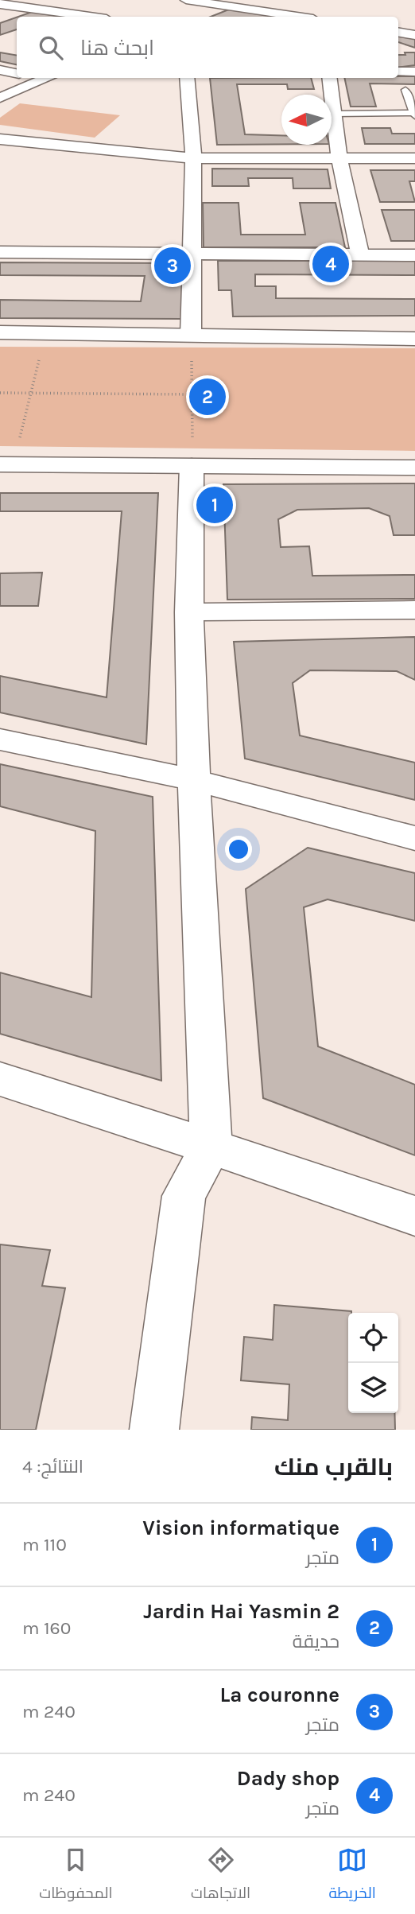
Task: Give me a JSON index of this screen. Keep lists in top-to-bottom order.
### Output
{
  "north": "left",
  "page": {
    "search": "ابحث هنا",
    "pins": [
      "4",
      "3",
      "2",
      "1"
    ],
    "heading": ["بالقرب منك", "النتائج: 4"],
    "list": [
      {
        "mark": "1",
        "name": "Vision informatique",
        "note": "متجر",
        "value": "110 m"
      },
      {
        "mark": "2",
        "name": "Jardin Hai Yasmin 2",
        "note": "حديقة",
        "value": "160 m"
      },
      {
        "mark": "3",
        "name": "La couronne",
        "note": "متجر",
        "value": "240 m"
      },
      {
        "mark": "4",
        "name": "Dady shop",
        "note": "متجر",
        "value": "240 m"
      }
    ],
    "nav": ["الخريطة", "الاتجاهات", "المحفوظات"]
  }
}
